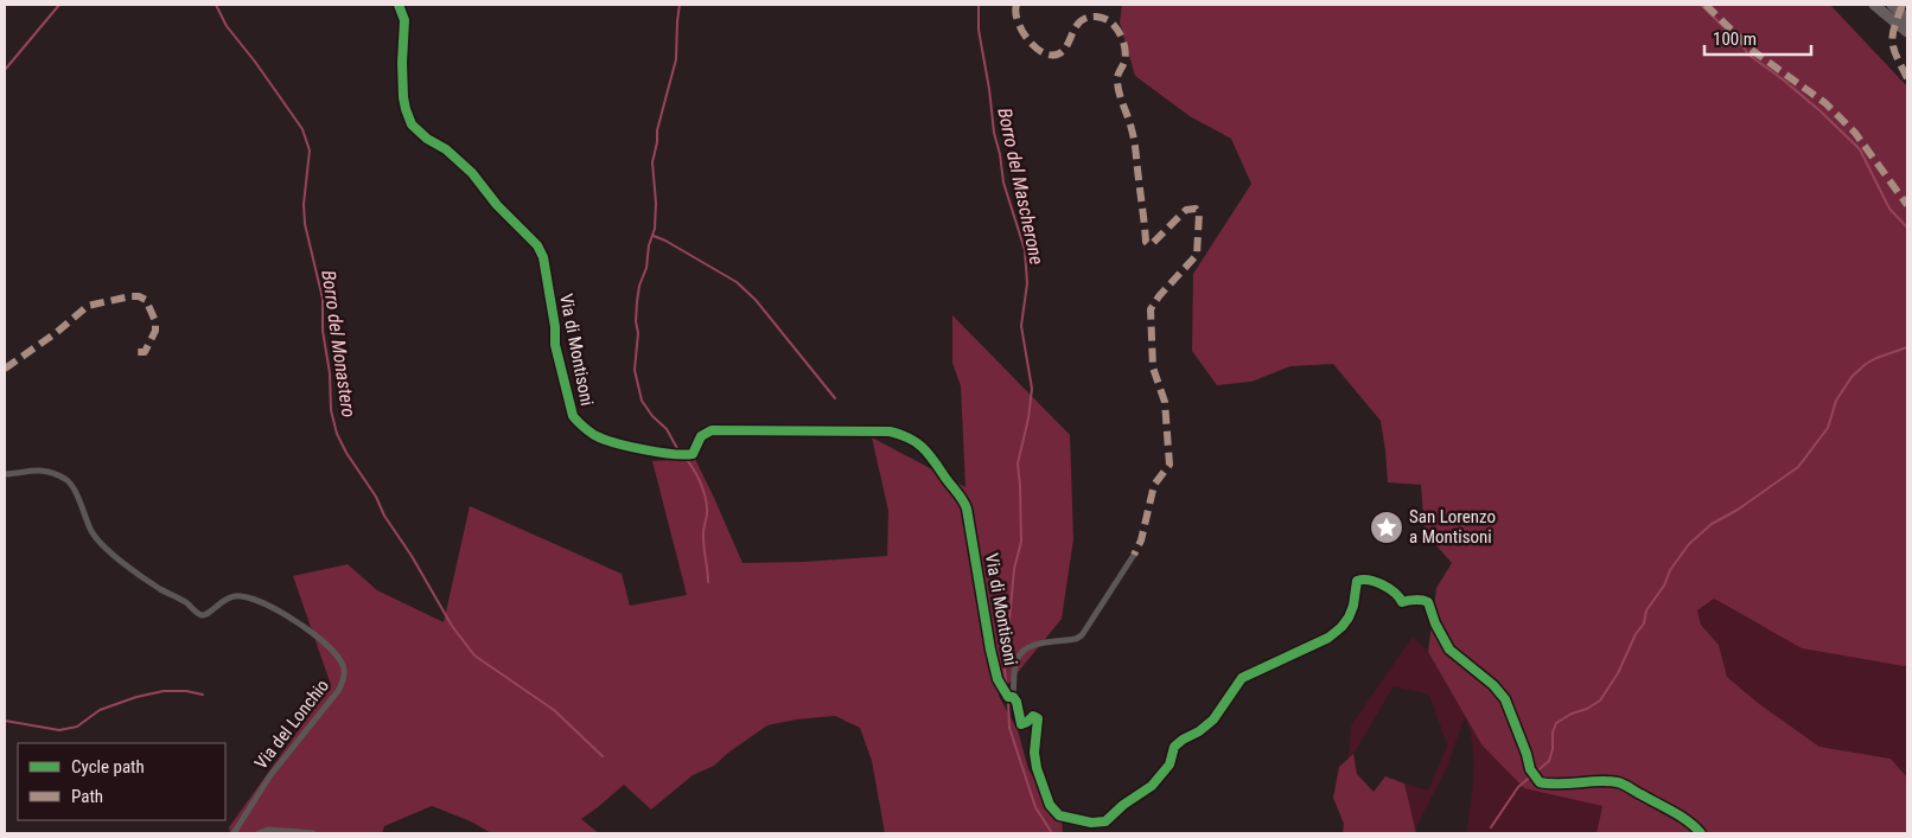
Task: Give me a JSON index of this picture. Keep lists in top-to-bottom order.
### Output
{
  "streets": {
    "street": ["Via di Montisoni", "Via del Lonchio"]
  },
  "water": ["Borro del Mascherone", "Borro del Monastero"],
  "places": {
    "place": ["San Lorenzo a Montisoni"]
  },
  "legend": ["Cycle path", "Path"],
  "scale_bar": "100 m"
}
